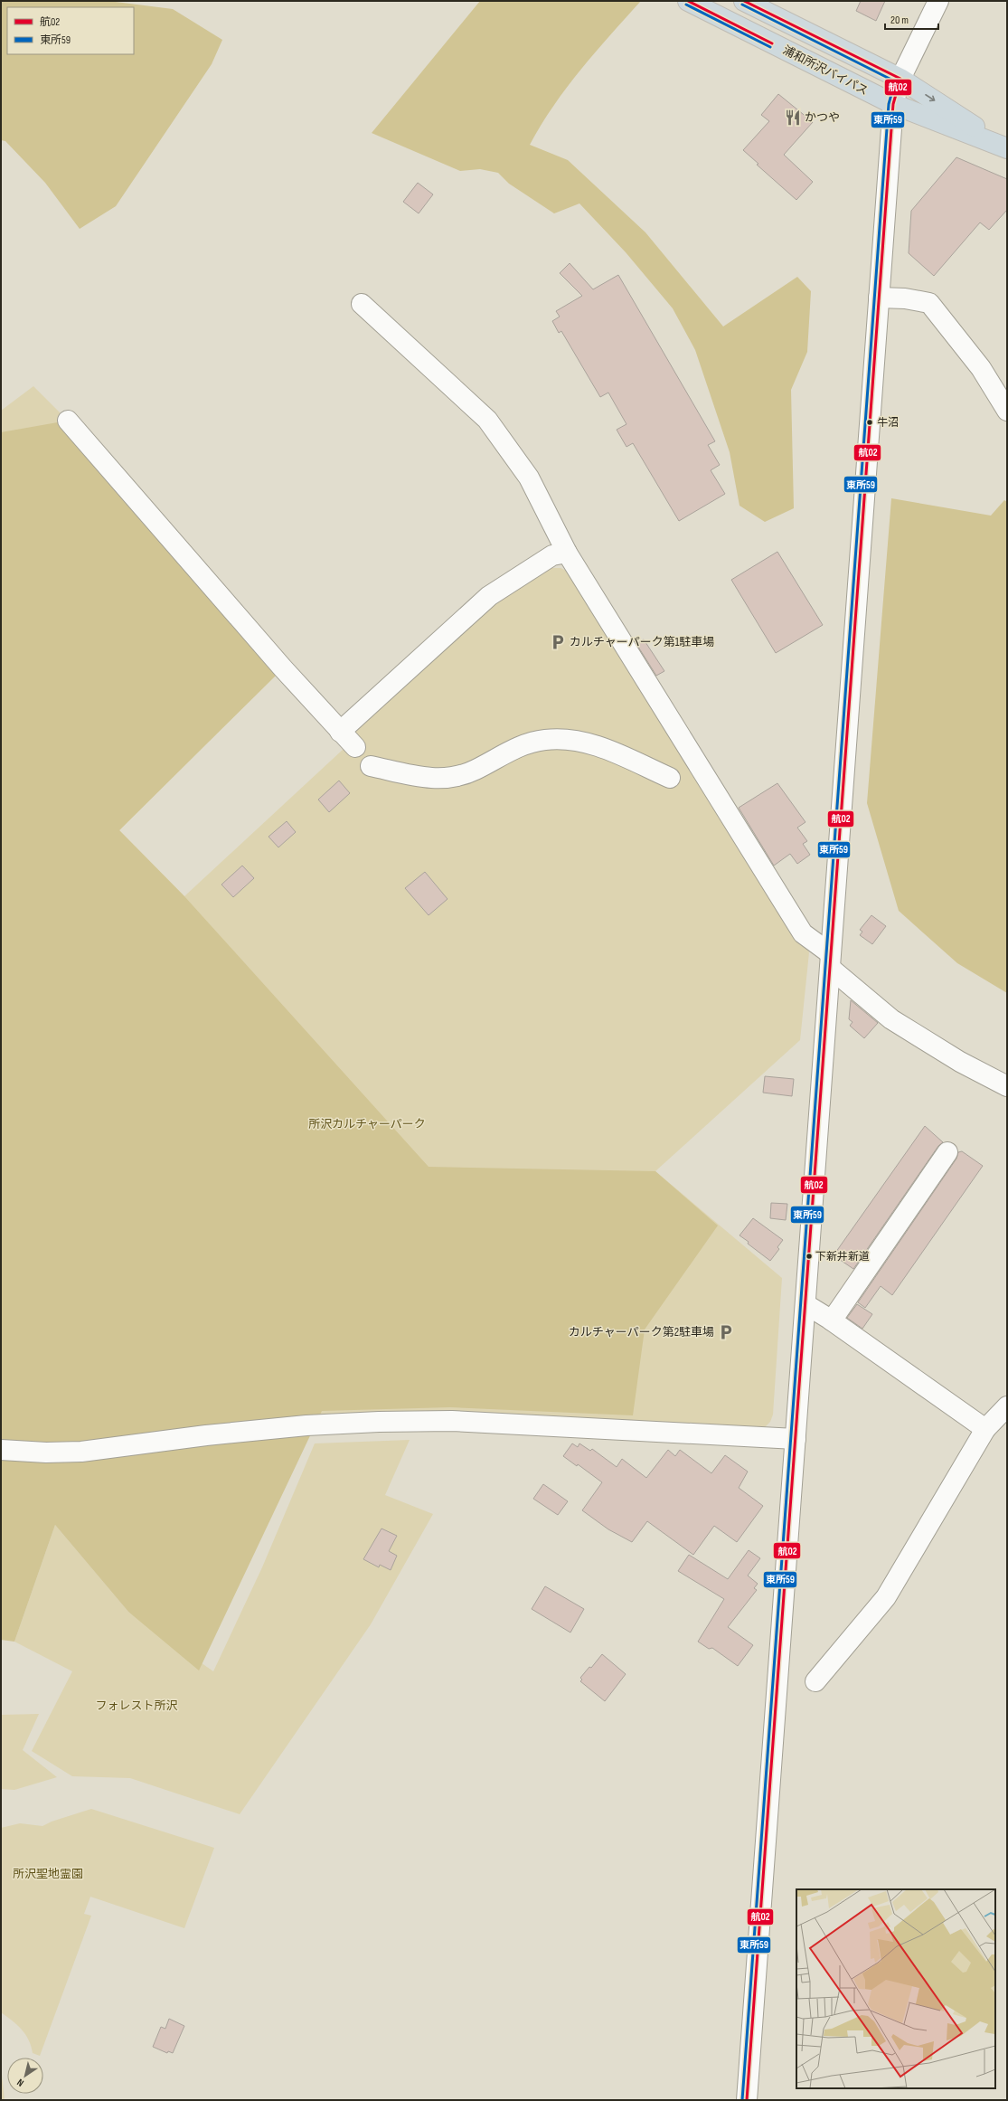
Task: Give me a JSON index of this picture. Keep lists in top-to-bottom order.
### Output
{
  "streets": {
    "highway": ["浦和所沢バイパス"]
  },
  "parks": ["所沢カルチャーパーク", "フォレスト所沢", "所沢聖地霊園"],
  "places": {
    "restaurant": ["かつや"],
    "other": ["牛沼", "下新井新道"],
    "parking": ["カルチャーパーク第1駐車場", "カルチャーパーク第2駐車場"]
  },
  "lines": ["transit line 航02", "transit line 東所59"],
  "legend": ["航02", "東所59"],
  "scale_bar": "20 m",
  "north": "bottom left"
}
